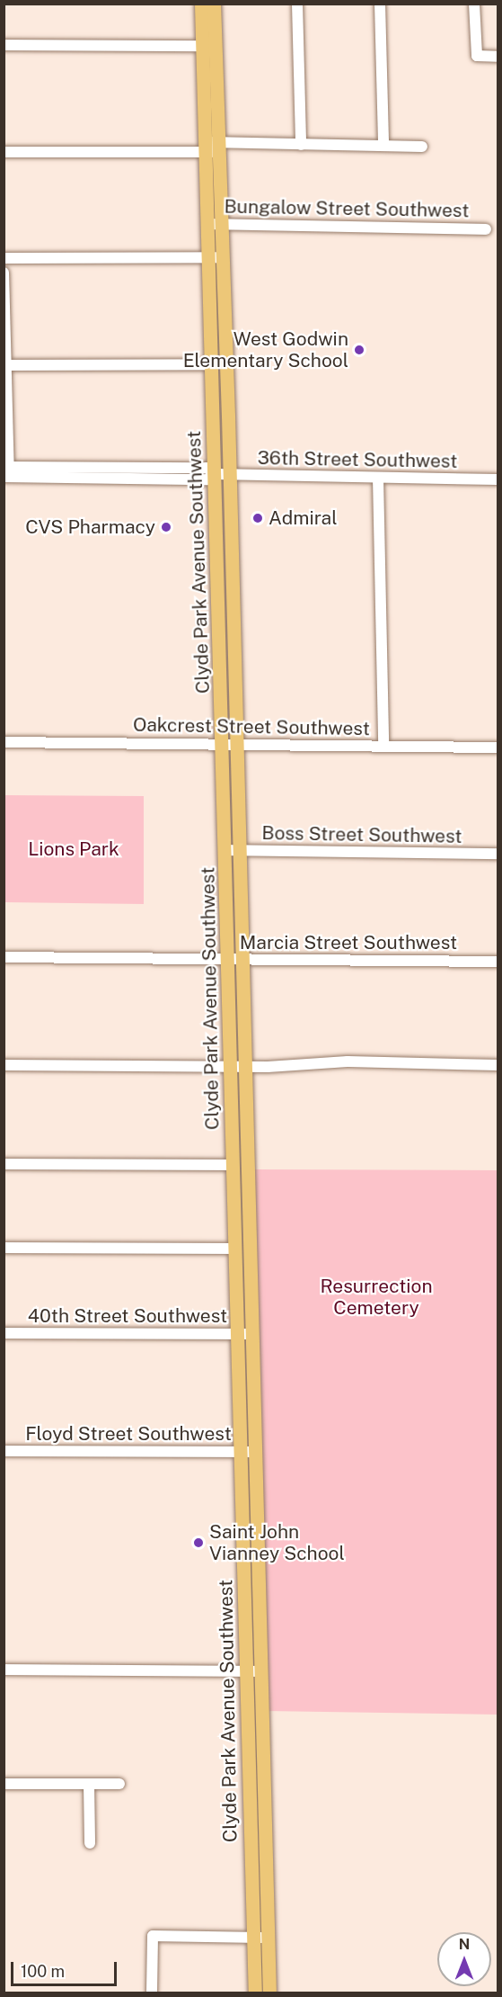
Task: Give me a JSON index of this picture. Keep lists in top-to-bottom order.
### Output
{
  "streets": {
    "main road": ["Clyde Park Avenue Southwest"],
    "street": [
      "Bungalow Street Southwest",
      "36th Street Southwest",
      "Oakcrest Street Southwest",
      "Boss Street Southwest",
      "Marcia Street Southwest",
      "40th Street Southwest",
      "Floyd Street Southwest"
    ]
  },
  "crossings": [
    ["Bungalow Street Southwest", "Clyde Park Avenue Southwest"],
    ["36th Street Southwest", "Clyde Park Avenue Southwest"],
    ["Clyde Park Avenue Southwest", "Oakcrest Street Southwest"],
    ["Clyde Park Avenue Southwest", "Boss Street Southwest"],
    ["Clyde Park Avenue Southwest", "Marcia Street Southwest"],
    ["Clyde Park Avenue Southwest", "40th Street Southwest"],
    ["Clyde Park Avenue Southwest", "Floyd Street Southwest"]
  ],
  "parks": ["Lions Park", "Resurrection Cemetery"],
  "places": [
    "West Godwin Elementary School",
    "Admiral",
    "CVS Pharmacy",
    "Saint John Vianney School"
  ],
  "scale_bar": "100 m",
  "north": "top"
}
